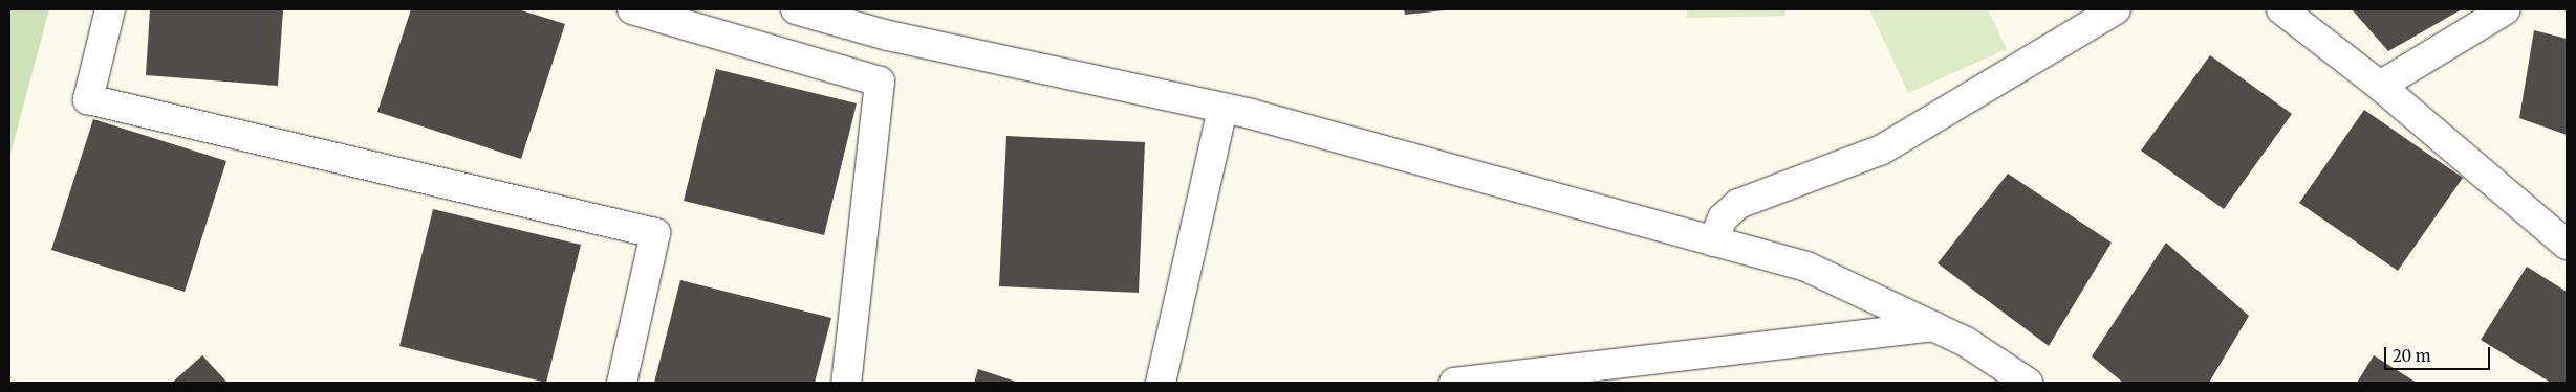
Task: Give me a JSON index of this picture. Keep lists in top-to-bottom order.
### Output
{
  "scale_bar": "20 m"
}
